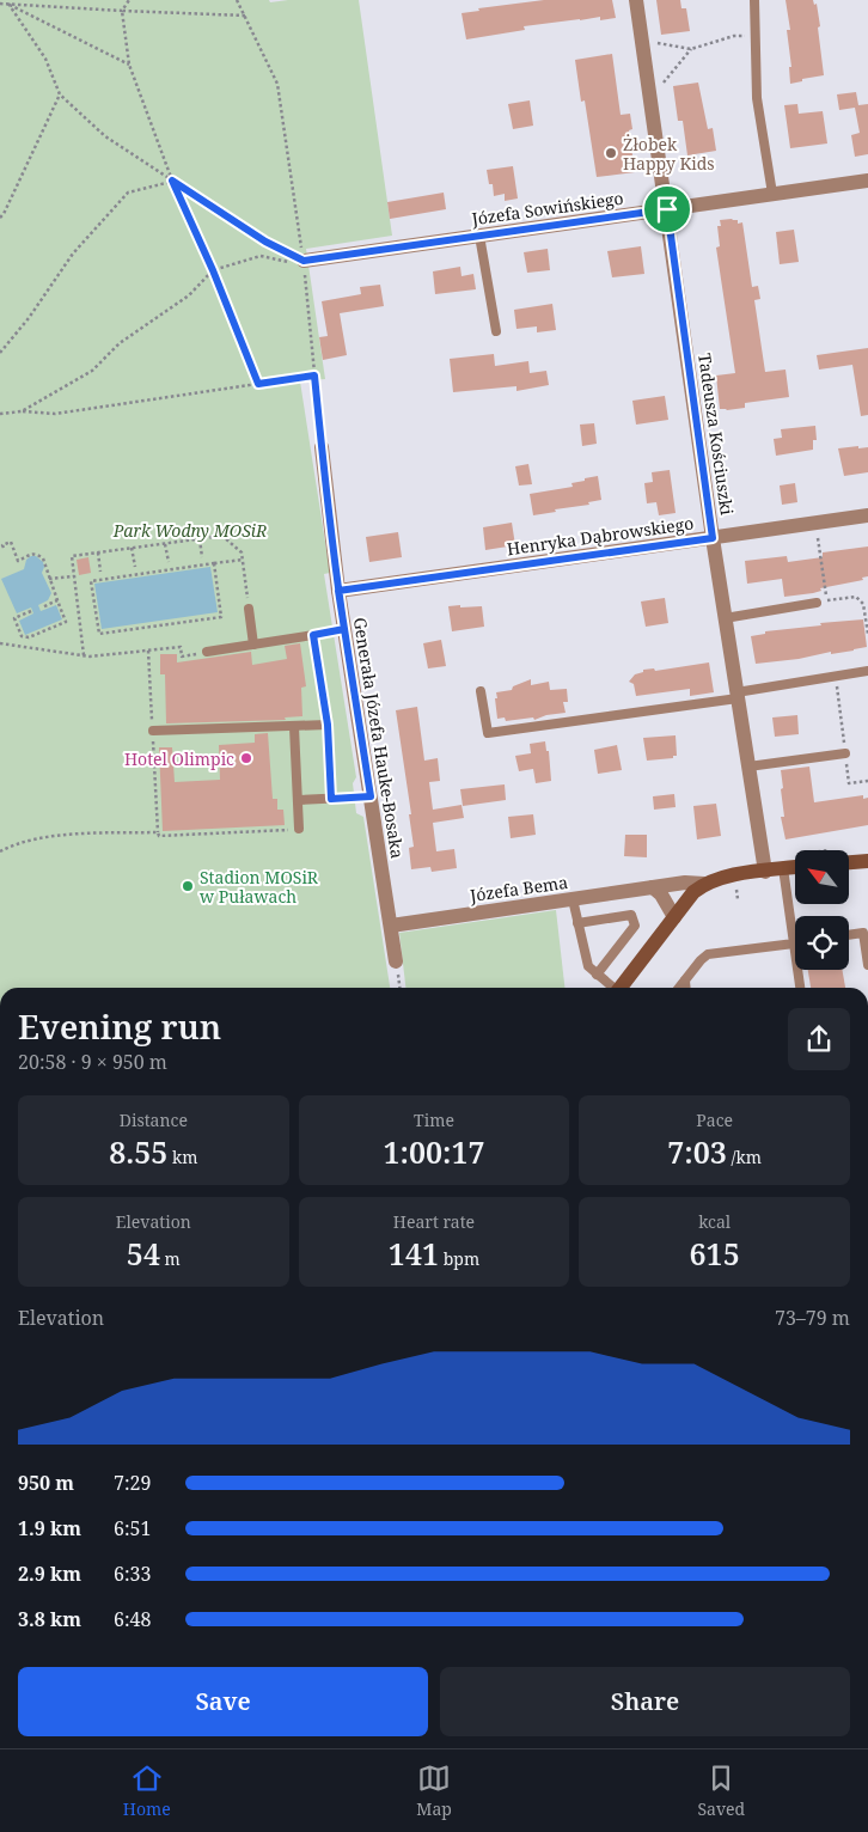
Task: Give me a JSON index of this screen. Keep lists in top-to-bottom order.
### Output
{
  "streets": {
    "street": [
      "Józefa Sowińskiego",
      "Tadeusza Kościuszki",
      "Henryka Dąbrowskiego",
      "Generała Józefa Hauke-Bosaka",
      "Józefa Bema"
    ]
  },
  "crossings": [
    ["Józefa Sowińskiego", "Tadeusza Kościuszki"],
    ["Tadeusza Kościuszki", "Henryka Dąbrowskiego"],
    ["Tadeusza Kościuszki", "Józefa Bema"],
    ["Henryka Dąbrowskiego", "Generała Józefa Hauke-Bosaka"],
    ["Generała Józefa Hauke-Bosaka", "Józefa Bema"]
  ],
  "parks": ["Park Wodny MOSiR"],
  "places": ["Żłobek Happy Kids", "Hotel Olimpic", "Stadion MOSiR w Puławach"],
  "north": "top left",
  "page": {
    "heading": ["Evening run", "20:58 · 9 × 950 m"],
    "stats": [
      ["Distance", "8.55 km"],
      ["Time", "1:00:17"],
      ["Pace", "7:03 /km"],
      ["Elevation", "54 m"],
      ["Heart rate", "141 bpm"],
      ["kcal", "615"]
    ],
    "chart": ["Elevation", "73–79 m"],
    "list": [
      {
        "name": "950 m",
        "note": "7:29"
      },
      {
        "name": "1.9 km",
        "note": "6:51"
      },
      {
        "name": "2.9 km",
        "note": "6:33"
      },
      {
        "name": "3.8 km",
        "note": "6:48"
      }
    ],
    "buttons": ["Save", "Share"],
    "tabs": ["Home", "Map", "Saved"]
  }
}
